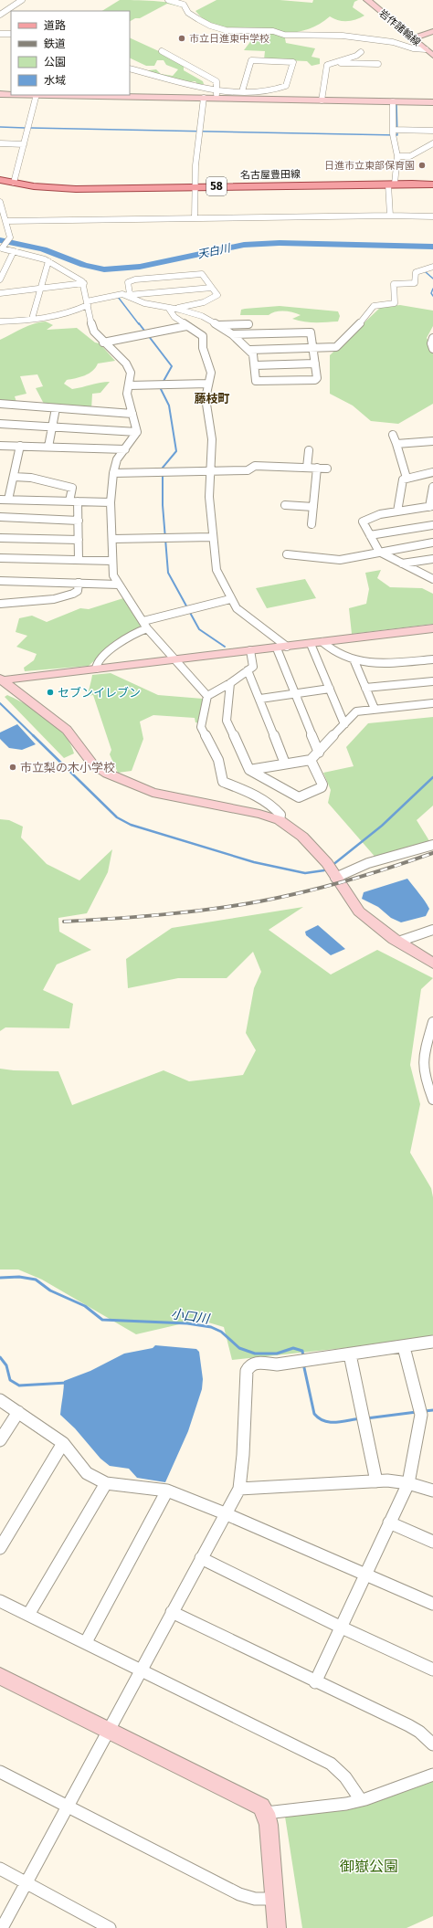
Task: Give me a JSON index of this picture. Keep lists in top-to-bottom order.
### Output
{
  "streets": {
    "main road": ["名古屋豊田線", "58"],
    "street": ["岩作諸輪線"]
  },
  "districts": ["藤枝町"],
  "water": ["天白川", "小口川"],
  "parks": ["御嶽公園"],
  "places": [
    "市立日進東中学校",
    "日進市立東部保育園",
    "セブンイレブン",
    "市立梨の木小学校"
  ],
  "legend": [
    "道路",
    "鉄道",
    "公園",
    "水域"
  ]
}
